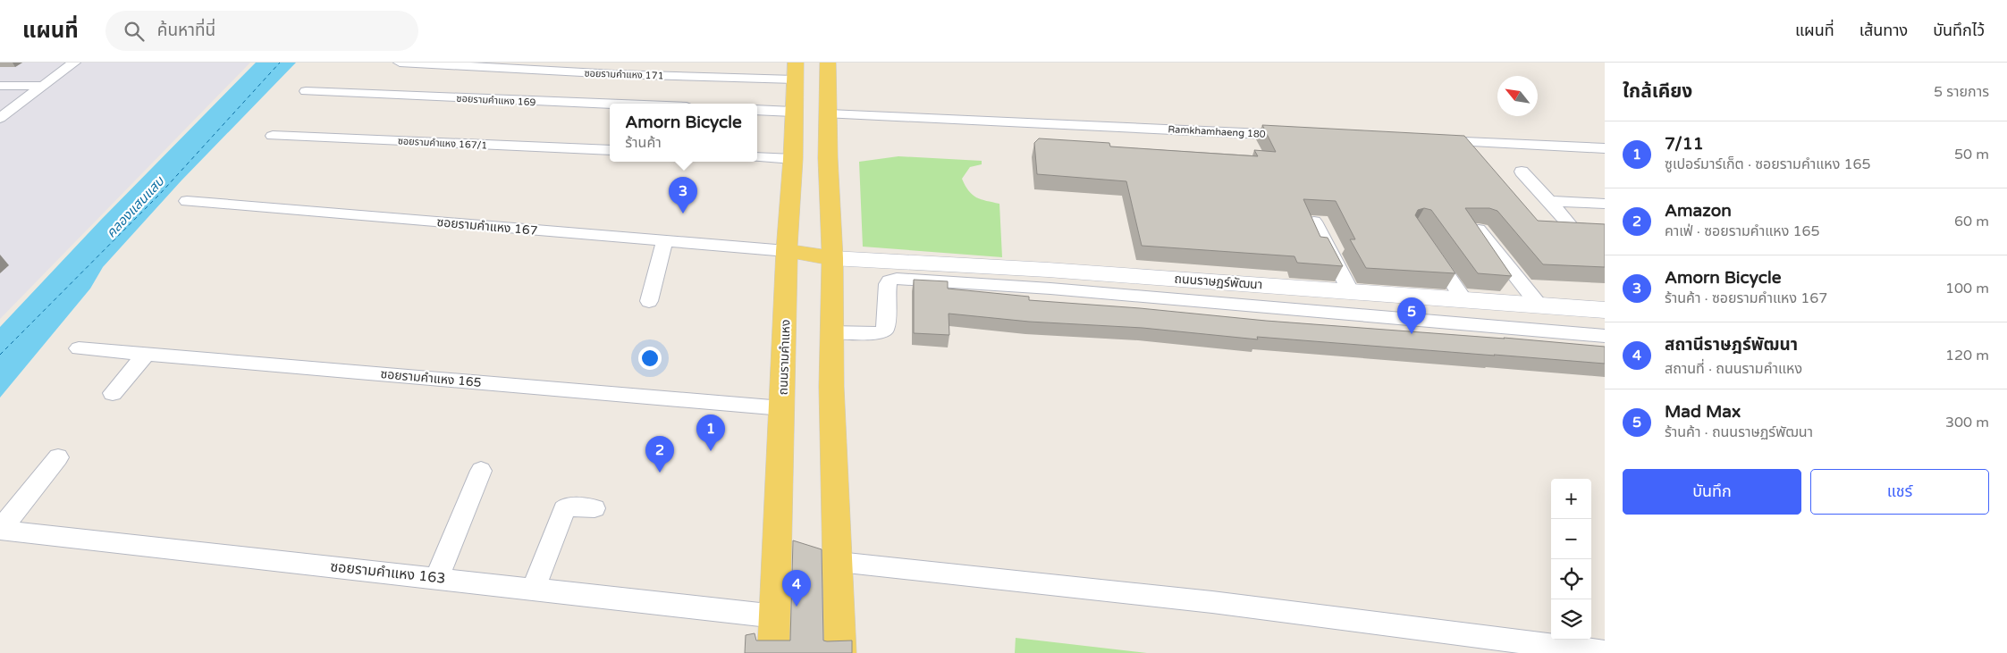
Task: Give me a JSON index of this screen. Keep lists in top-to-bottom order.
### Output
{
  "streets": {
    "main road": ["ถนนรามคำแหง"],
    "street": [
      "ซอยรามคำแหง 171",
      "ซอยรามคำแหง 169",
      "Ramkhamhaeng 180",
      "ซอยรามคำแหง 167/1",
      "ซอยรามคำแหง 167",
      "ถนนราษฏร์พัฒนา",
      "ซอยรามคำแหง 165",
      "ซอยรามคำแหง 163"
    ]
  },
  "crossings": [
    ["ซอยรามคำแหง 171", "ถนนรามคำแหง"],
    ["ซอยรามคำแหง 167", "ถนนรามคำแหง"],
    ["ถนนรามคำแหง", "ซอยรามคำแหง 165"],
    ["ถนนรามคำแหง", "ซอยรามคำแหง 163"]
  ],
  "water": ["คลองแสนแสบ"],
  "north": "top left",
  "page": {
    "header": "แผนที่",
    "search": "ค้นหาที่นี่",
    "nav": ["แผนที่", "เส้นทาง", "บันทึกไว้"],
    "heading": ["ใกล้เคียง", "5 รายการ"],
    "popup": ["Amorn Bicycle", "ร้านค้า"],
    "list": [
      {
        "mark": "1",
        "name": "7/11",
        "note": "ซูเปอร์มาร์เก็ต · ซอยรามคำแหง 165",
        "value": "50 m"
      },
      {
        "mark": "2",
        "name": "Amazon",
        "note": "คาเฟ่ · ซอยรามคำแหง 165",
        "value": "60 m"
      },
      {
        "mark": "3",
        "name": "Amorn Bicycle",
        "note": "ร้านค้า · ซอยรามคำแหง 167",
        "value": "100 m"
      },
      {
        "mark": "4",
        "name": "สถานีราษฎร์พัฒนา",
        "note": "สถานที่ · ถนนรามคำแหง",
        "value": "120 m"
      },
      {
        "mark": "5",
        "name": "Mad Max",
        "note": "ร้านค้า · ถนนราษฏร์พัฒนา",
        "value": "300 m"
      }
    ],
    "pins": [
      "3",
      "5",
      "1",
      "2",
      "4"
    ],
    "buttons": ["บันทึก", "แชร์"],
    "map_buttons": ["+", "−"]
  }
}
